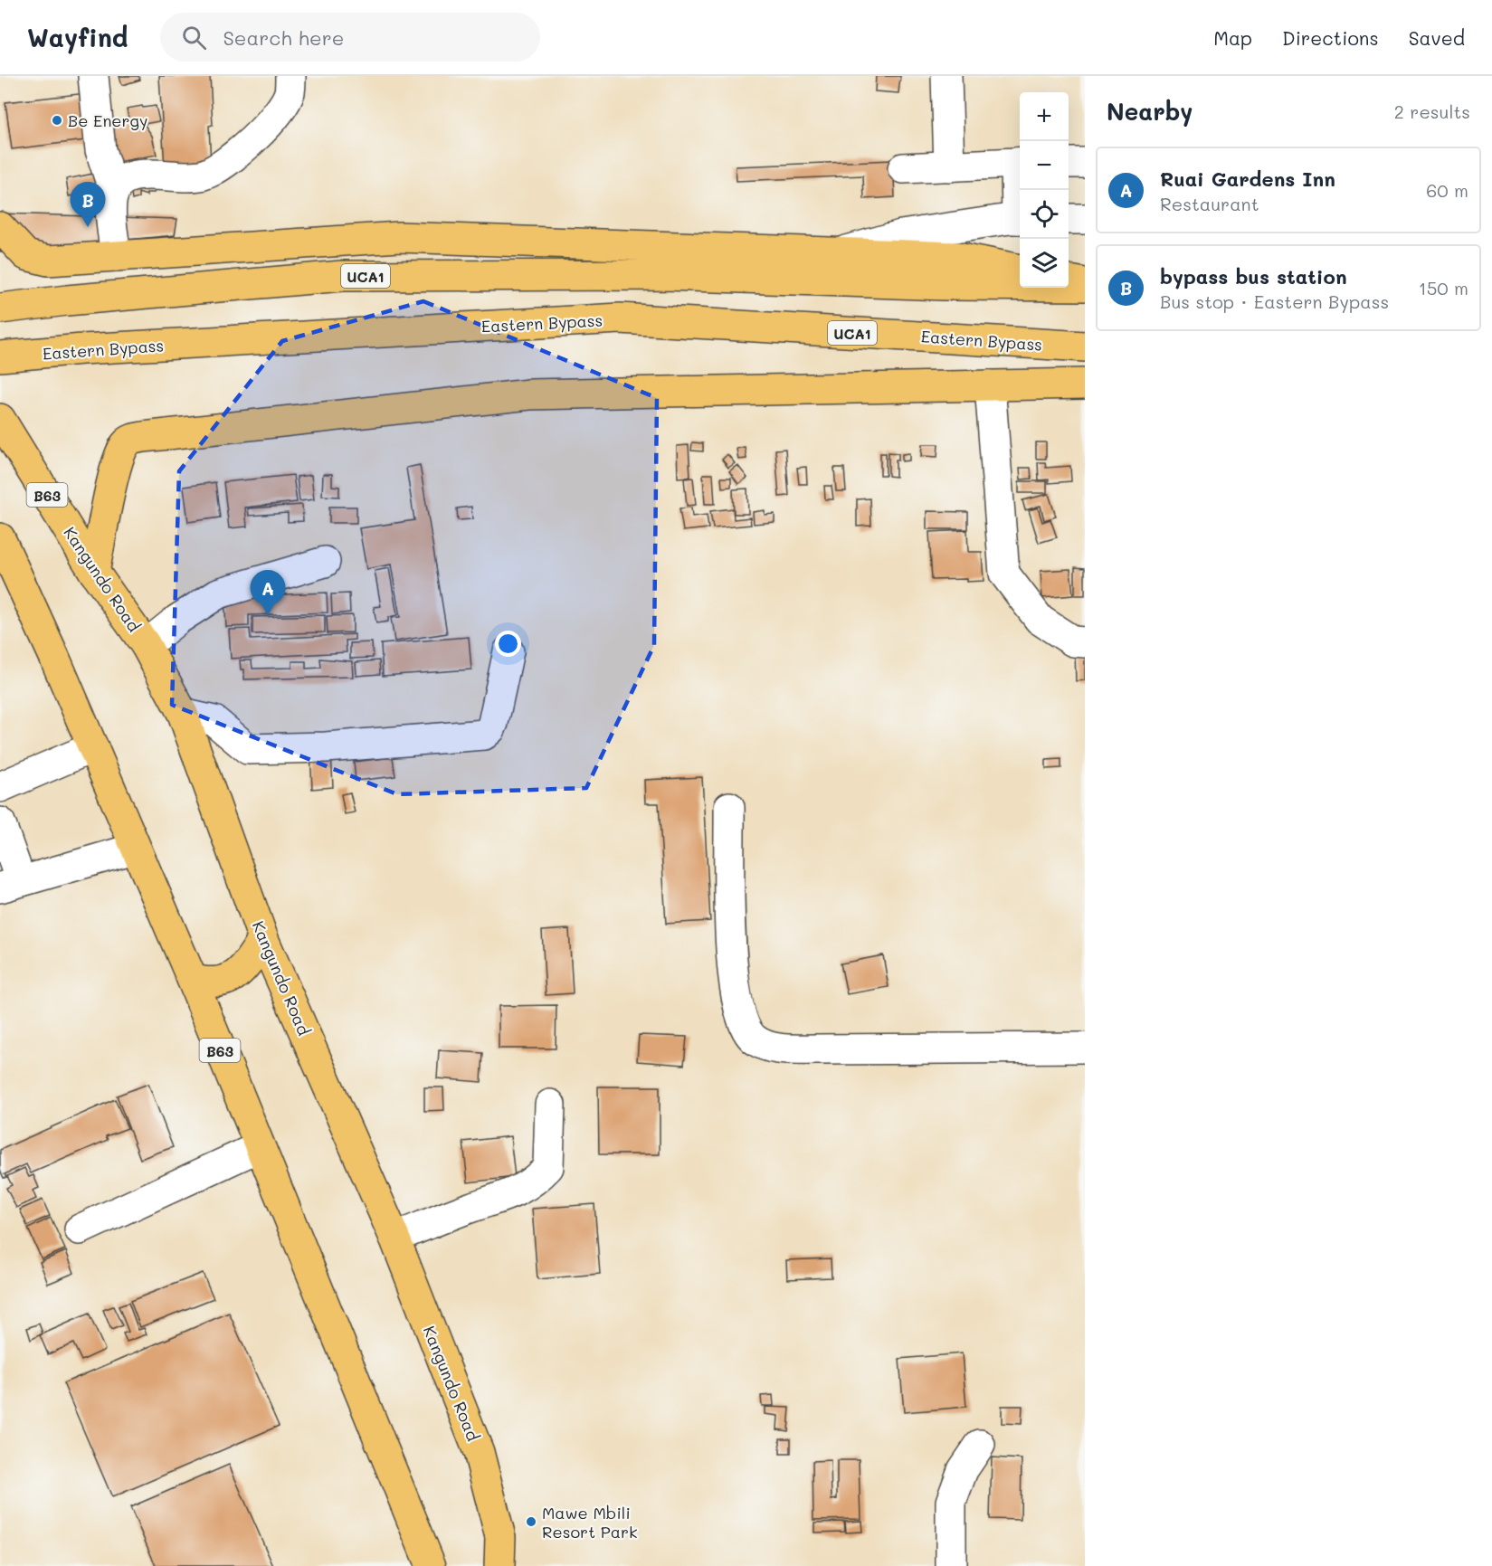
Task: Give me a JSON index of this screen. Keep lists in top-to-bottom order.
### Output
{
  "streets": {
    "main road": [
      "UCA1",
      "Eastern Bypass",
      "B63",
      "Kangundo Road"
    ]
  },
  "places": ["Be Energy", "Mawe Mbili Resort Park"],
  "page": {
    "header": "Wayfind",
    "search": "Search here",
    "nav": ["Map", "Directions", "Saved"],
    "heading": ["Nearby", "2 results"],
    "map_buttons": ["+", "−"],
    "list": [
      {
        "mark": "A",
        "name": "Ruai Gardens Inn",
        "note": "Restaurant",
        "value": "60 m"
      },
      {
        "mark": "B",
        "name": "bypass bus station",
        "note": "Bus stop · Eastern Bypass",
        "value": "150 m"
      }
    ],
    "pins": ["B", "A"]
  }
}
